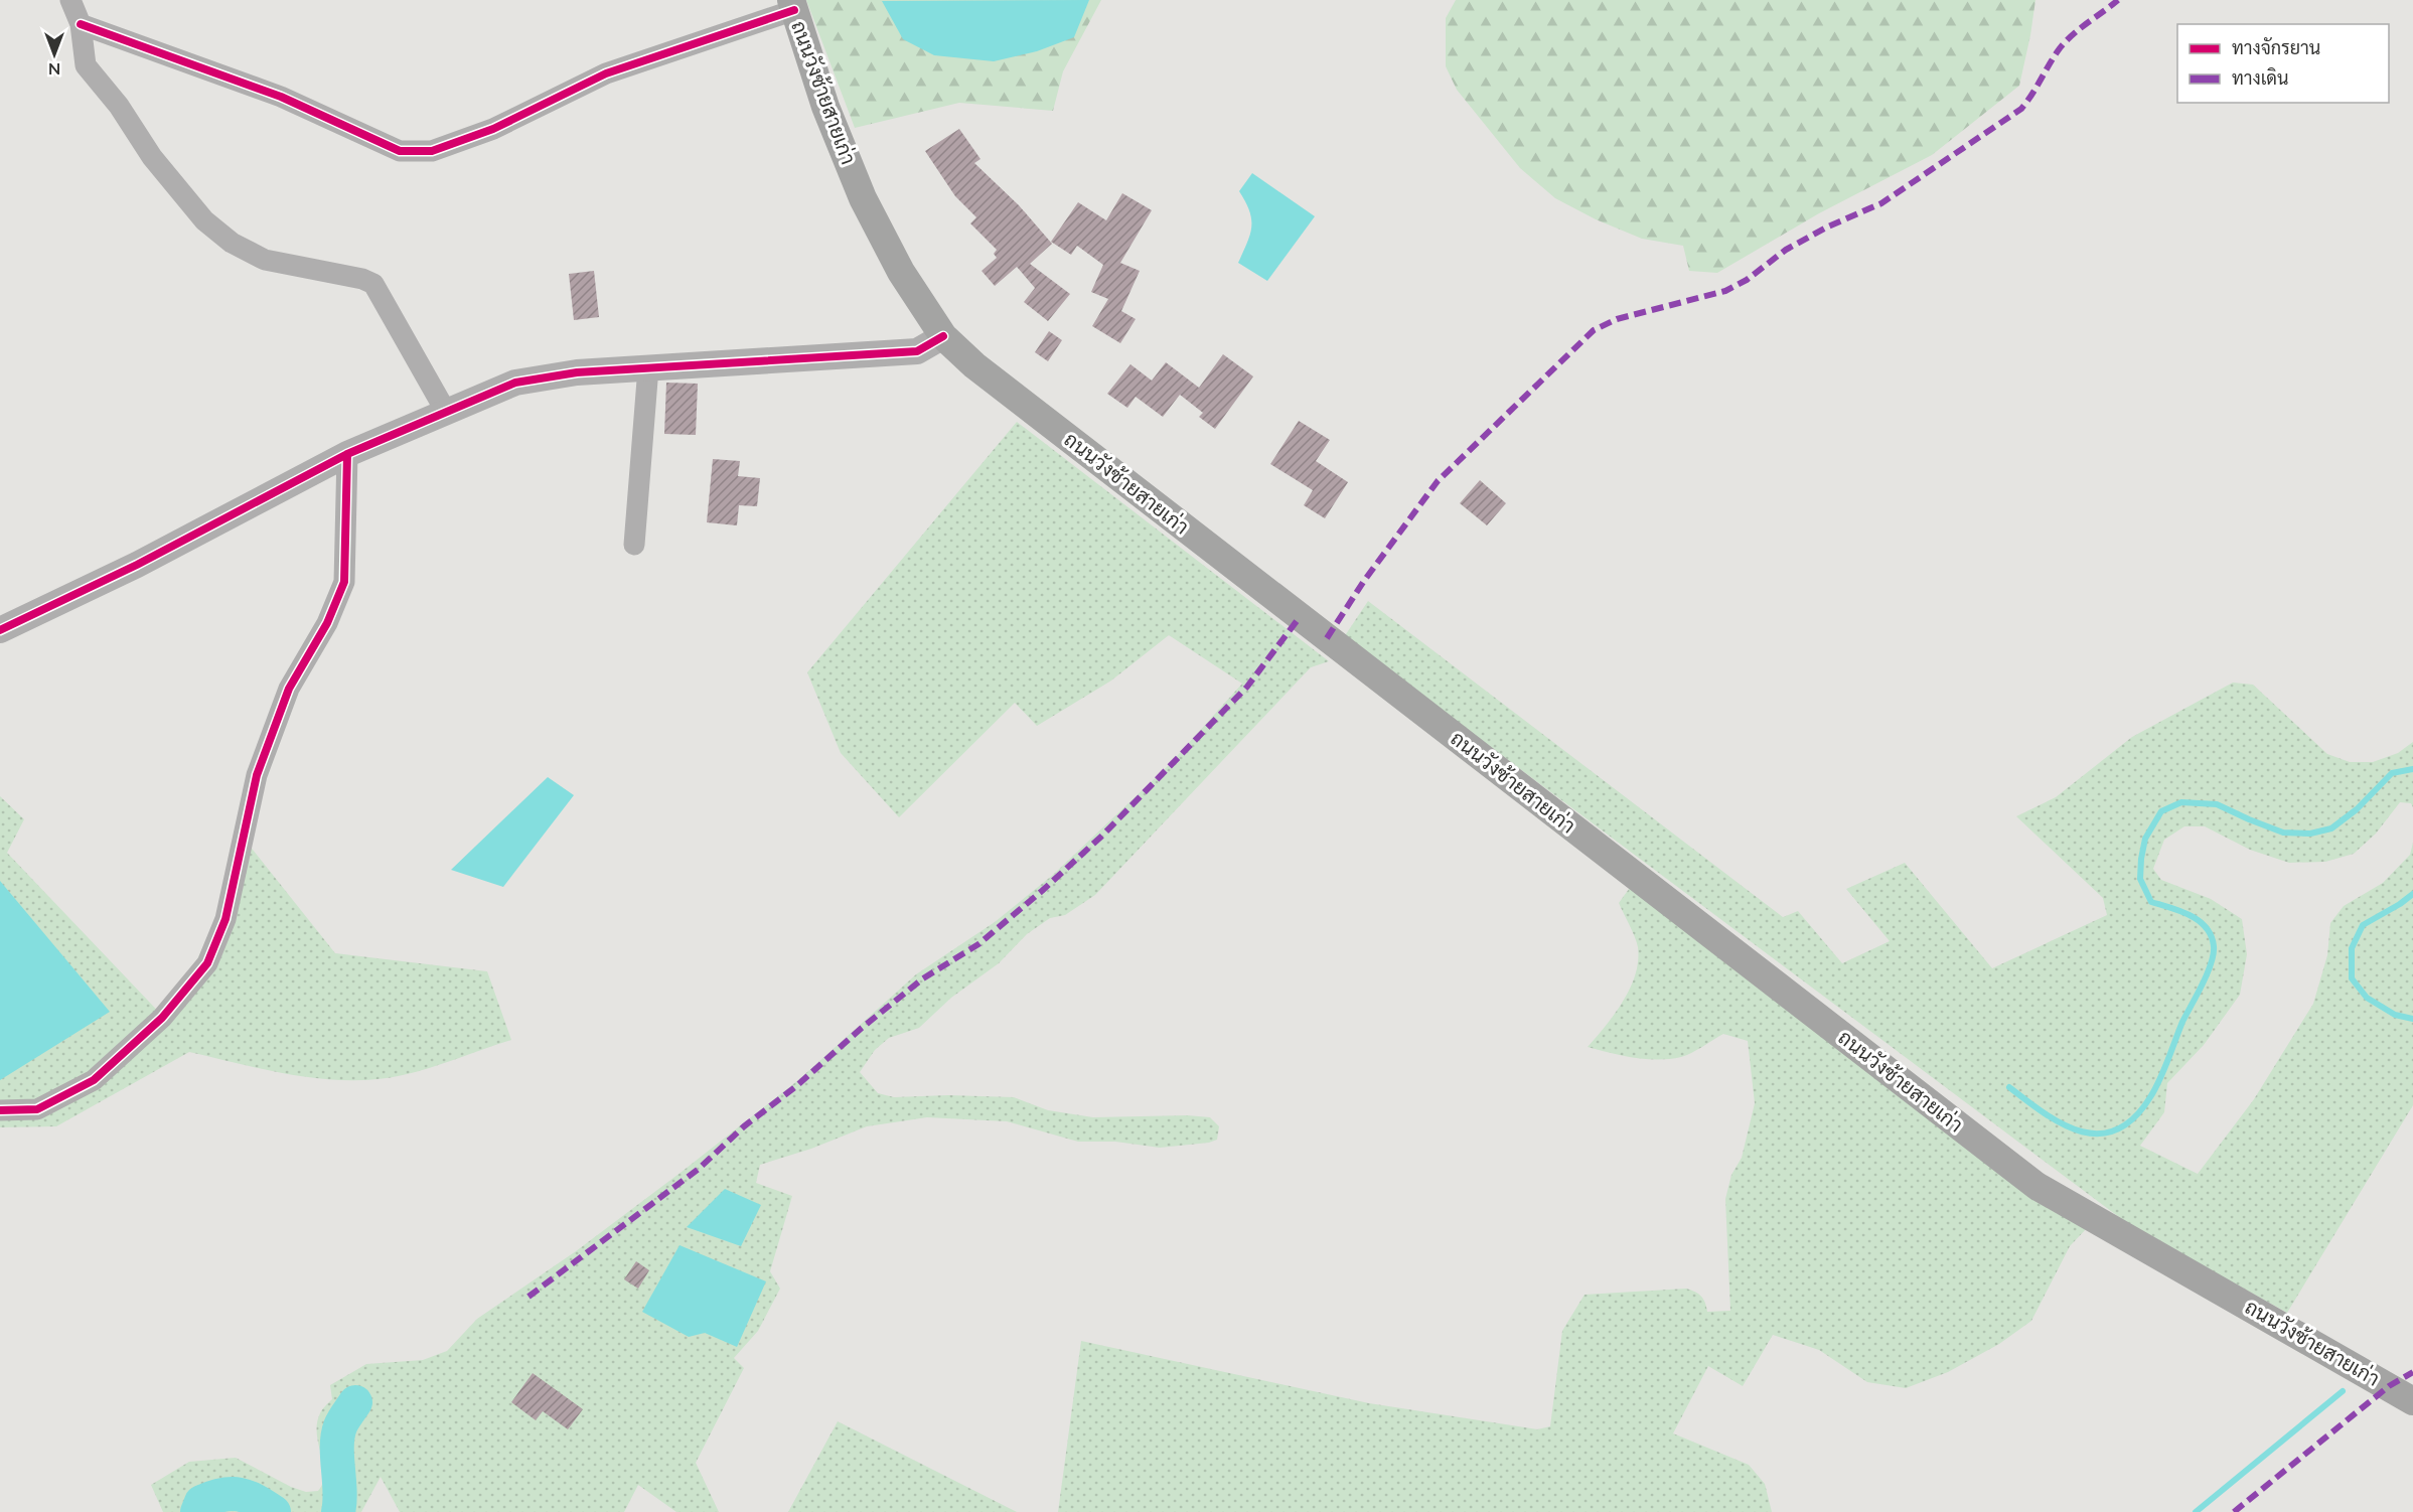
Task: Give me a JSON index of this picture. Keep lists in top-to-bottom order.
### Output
{
  "streets": {
    "main road": ["ถนนวังซ้ายสายเก่า"]
  },
  "legend": ["ทางจักรยาน", "ทางเดิน"],
  "north": "bottom"
}
